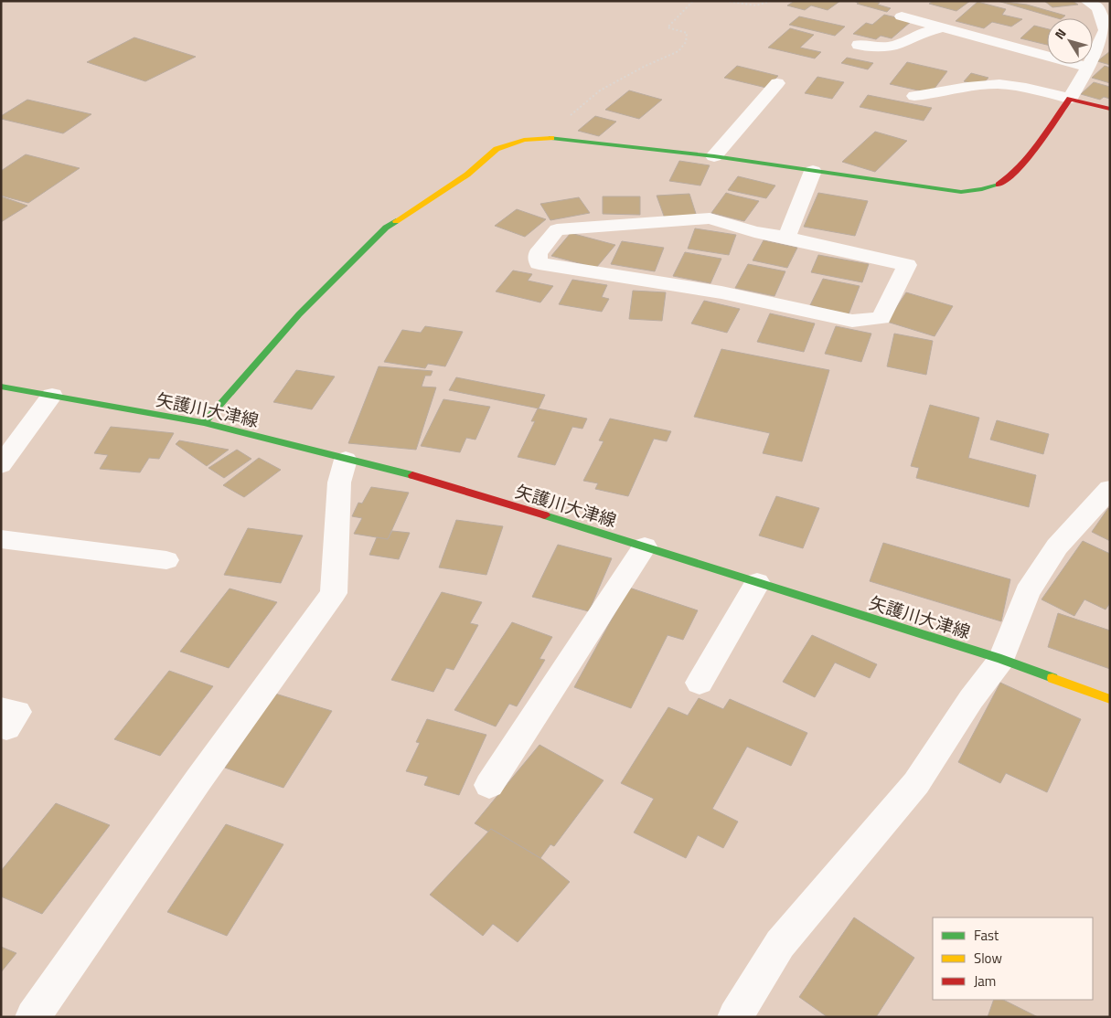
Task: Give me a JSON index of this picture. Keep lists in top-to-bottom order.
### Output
{
  "streets": {
    "street": ["矢護川大津線"]
  },
  "legend": ["Fast", "Slow", "Jam"],
  "north": "top left"
}
